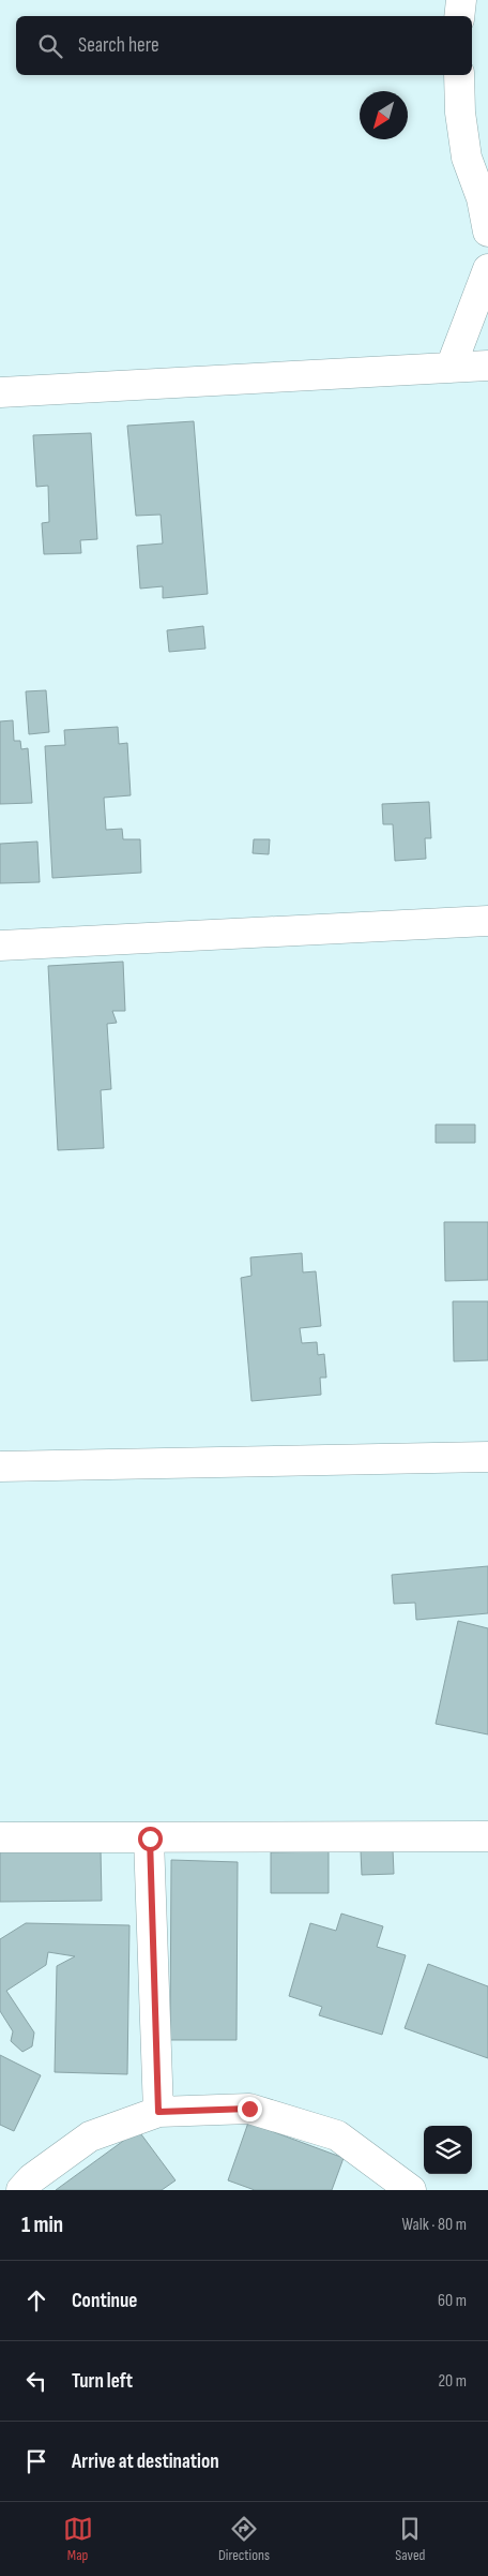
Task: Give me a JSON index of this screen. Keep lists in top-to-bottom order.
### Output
{
  "north": "bottom left",
  "page": {
    "search": "Search here",
    "heading": ["1 min", "Walk · 80 m"],
    "list": [
      ["Continue", "60 m"],
      ["Turn left", "20 m"],
      "Arrive at destination"
    ],
    "nav": ["Map", "Directions", "Saved"]
  }
}
